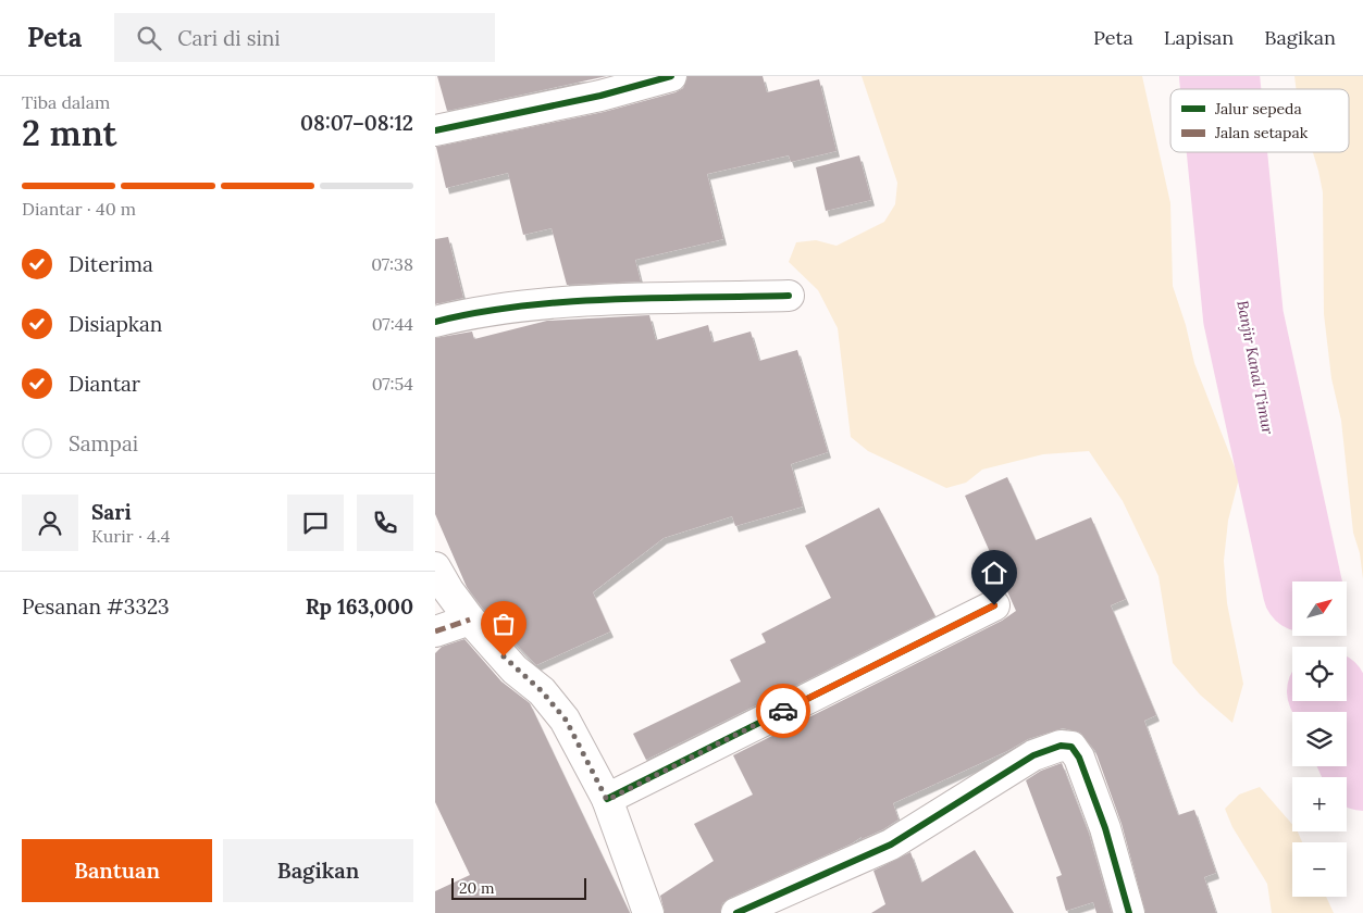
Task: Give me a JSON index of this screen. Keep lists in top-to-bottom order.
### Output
{
  "water": ["Banjir Kanal Timur"],
  "legend": ["Jalur sepeda", "Jalan setapak"],
  "scale_bar": "20 m",
  "north": "top right",
  "page": {
    "header": "Peta",
    "search": "Cari di sini",
    "nav": ["Peta", "Lapisan", "Bagikan"],
    "heading": ["2 mnt", "Tiba dalam", "08:07–08:12"],
    "panel": [
      "Sari",
      "Kurir · 4.4",
      "Pesanan #3323",
      "Rp 163,000"
    ],
    "bar": "Diantar · 40 m",
    "list": [
      ["Diterima", "07:38"],
      ["Disiapkan", "07:44"],
      ["Diantar", "07:54"],
      "Sampai"
    ],
    "map_buttons": ["+", "−"],
    "buttons": ["Bantuan", "Bagikan"],
    "scale": "20 m"
  }
}
